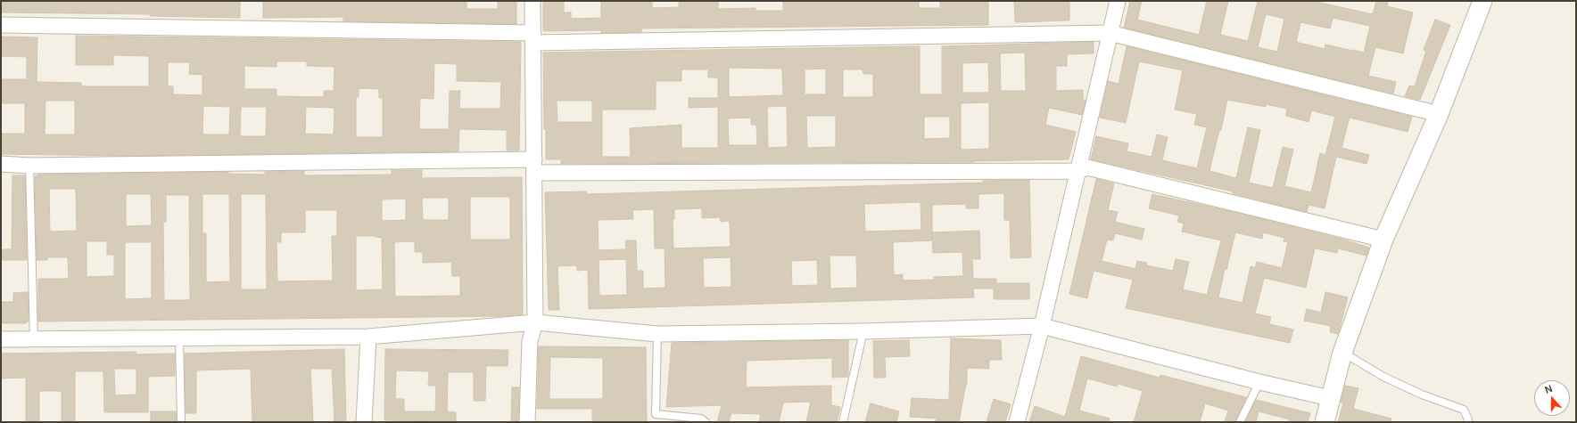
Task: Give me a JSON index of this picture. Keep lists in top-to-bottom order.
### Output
{
  "north": "top"
}
